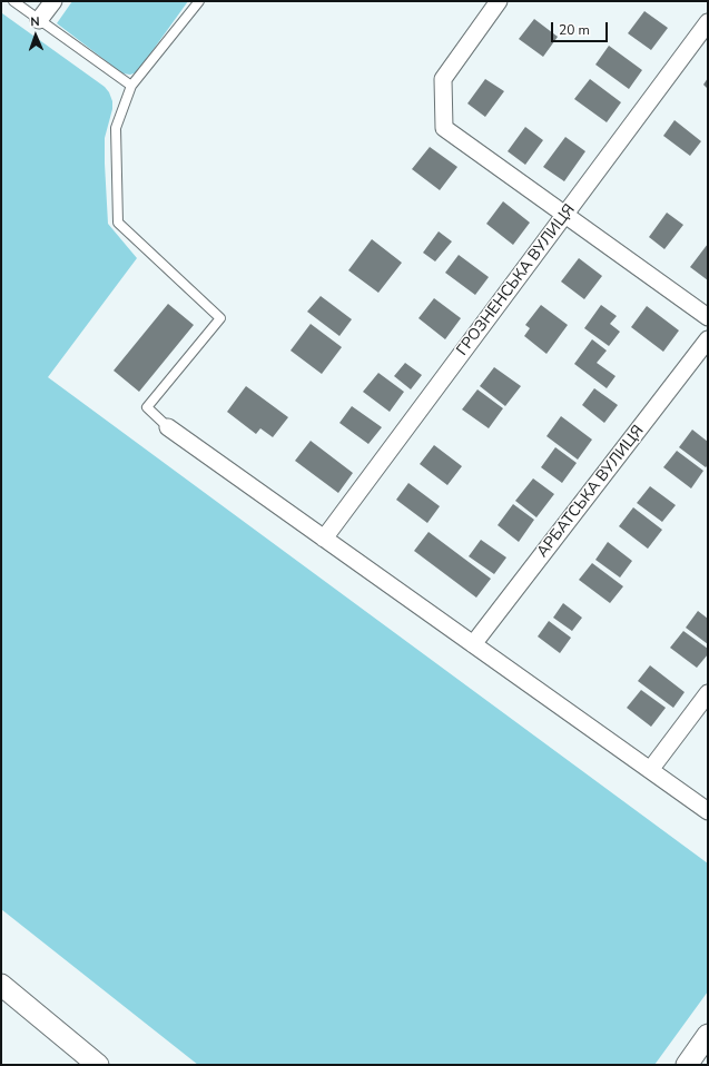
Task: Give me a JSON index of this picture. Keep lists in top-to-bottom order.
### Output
{
  "streets": {
    "street": ["ГРОЗНЕНСЬКА ВУЛИЦЯ", "АРБАТСЬКА ВУЛИЦЯ"]
  },
  "scale_bar": "20 m",
  "north": "top"
}
